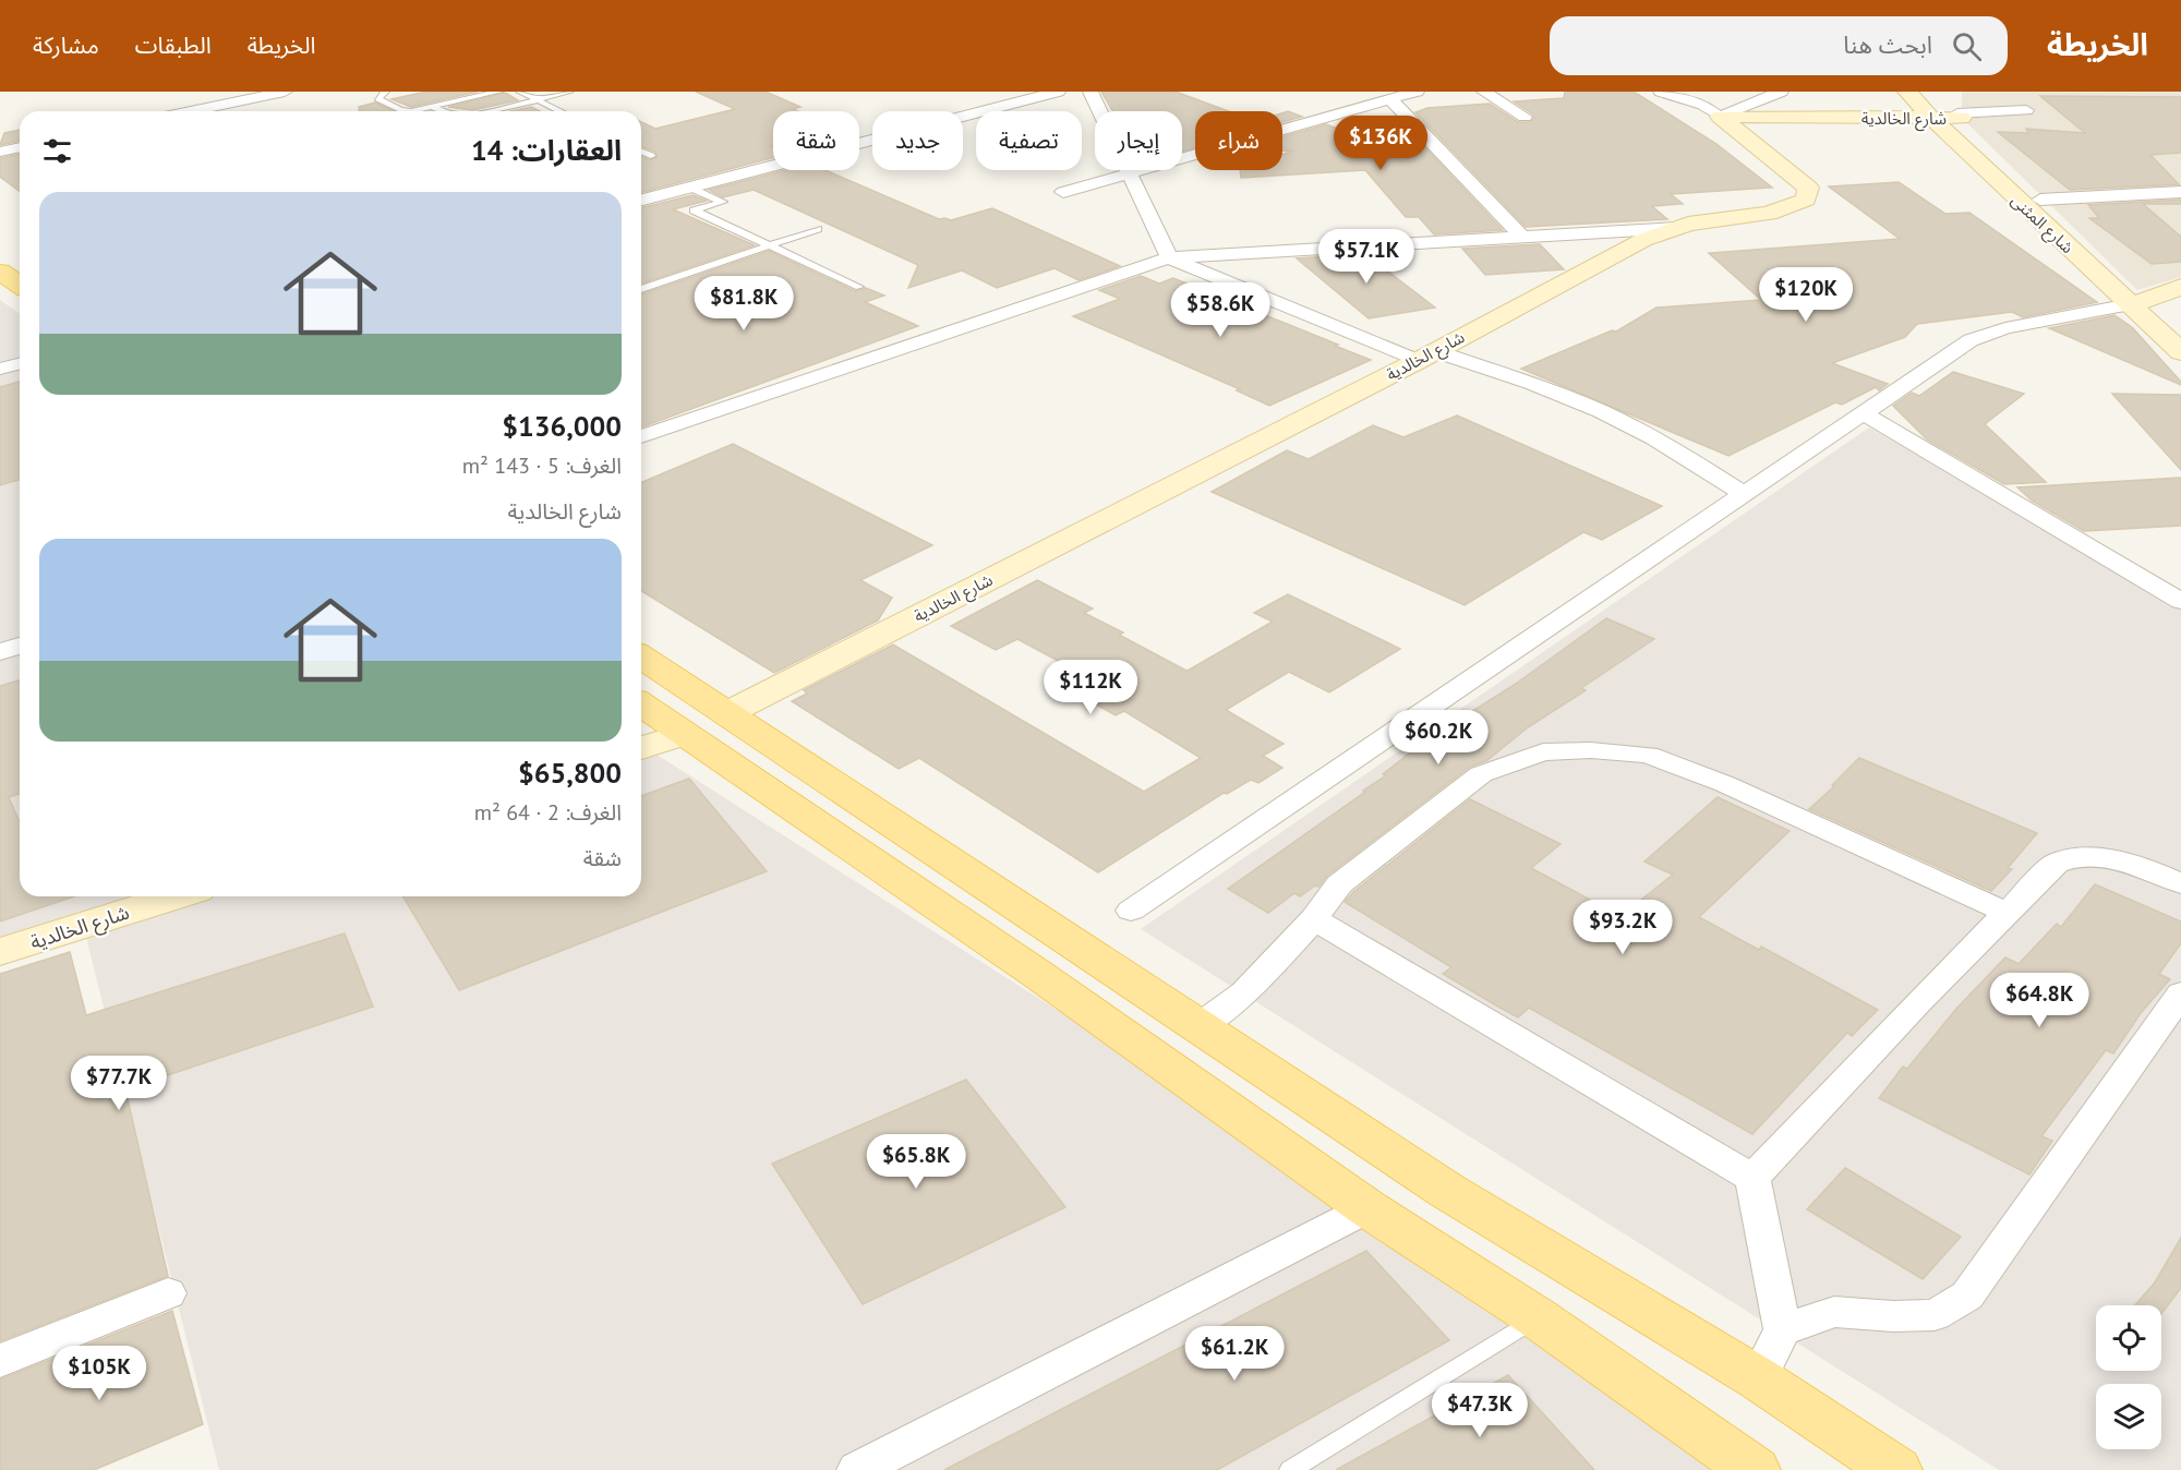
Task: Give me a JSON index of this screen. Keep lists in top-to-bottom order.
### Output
{
  "streets": {
    "street": ["شارع الخالدية", "شارع المثنى"]
  },
  "crossings": [
    ["شارع الخالدية", "شارع المثنى"]
  ],
  "page": {
    "header": "الخريطة",
    "search": "ابحث هنا",
    "nav": ["الخريطة", "الطبقات", "مشاركة"],
    "chip": [
      "شراء",
      "إيجار",
      "تصفية",
      "جديد",
      "شقة"
    ],
    "heading": "العقارات: 14",
    "price": [
      "$136K",
      "$57.1K",
      "$120K",
      "$81.8K",
      "$58.6K",
      "$112K",
      "$60.2K",
      "$93.2K",
      "$64.8K",
      "$77.7K",
      "$65.8K",
      "$61.2K",
      "$105K",
      "$47.3K"
    ],
    "list": [
      {
        "name": "$136,000",
        "note": "الغرف: 5 · 143 m² · شارع الخالدية"
      },
      {
        "name": "$65,800",
        "note": "الغرف: 2 · 64 m² · شقة"
      }
    ]
  }
}
